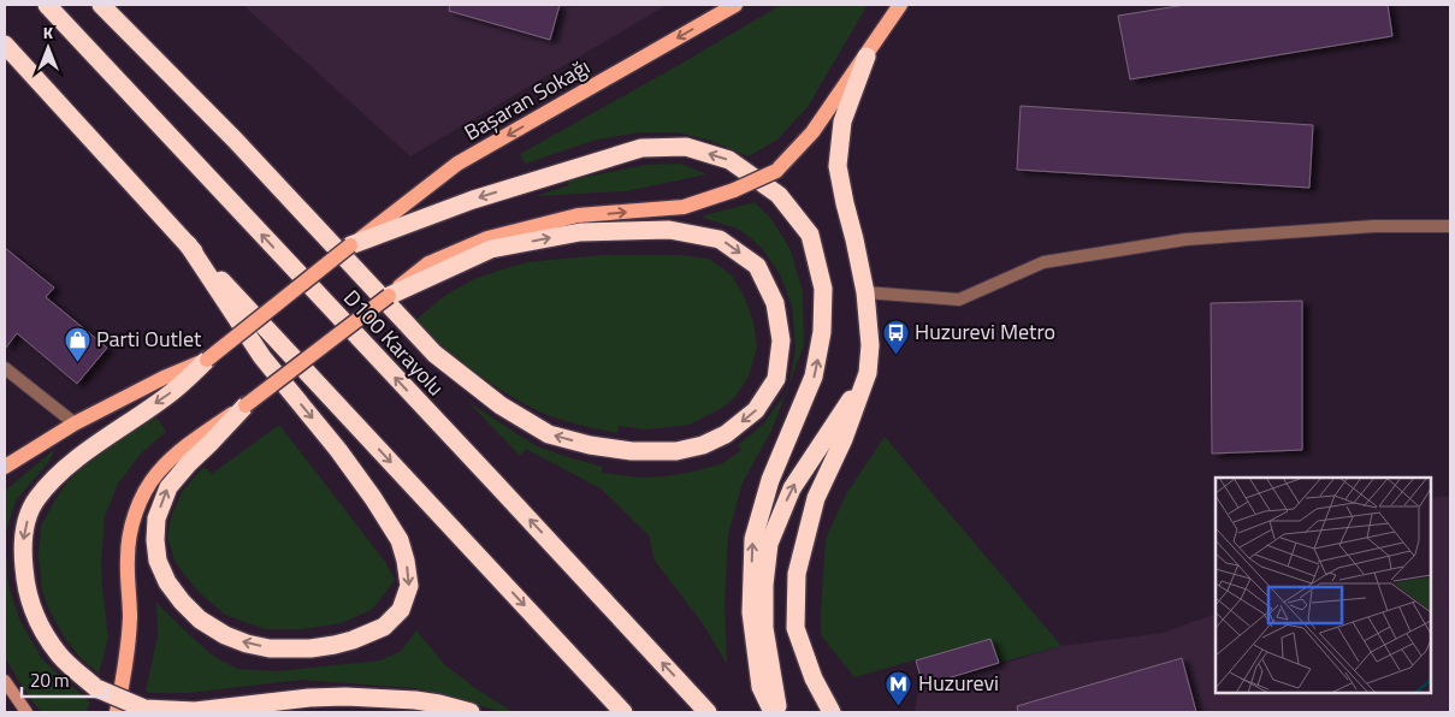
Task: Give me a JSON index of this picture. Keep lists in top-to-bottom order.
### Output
{
  "streets": {
    "highway": ["D100 Karayolu"],
    "main road": ["Başaran Sokağı"]
  },
  "places": {
    "bus stop": ["Huzurevi Metro"],
    "shop": ["Parti Outlet"],
    "metro station": ["Huzurevi"]
  },
  "scale_bar": "20 m",
  "north": "top"
}
